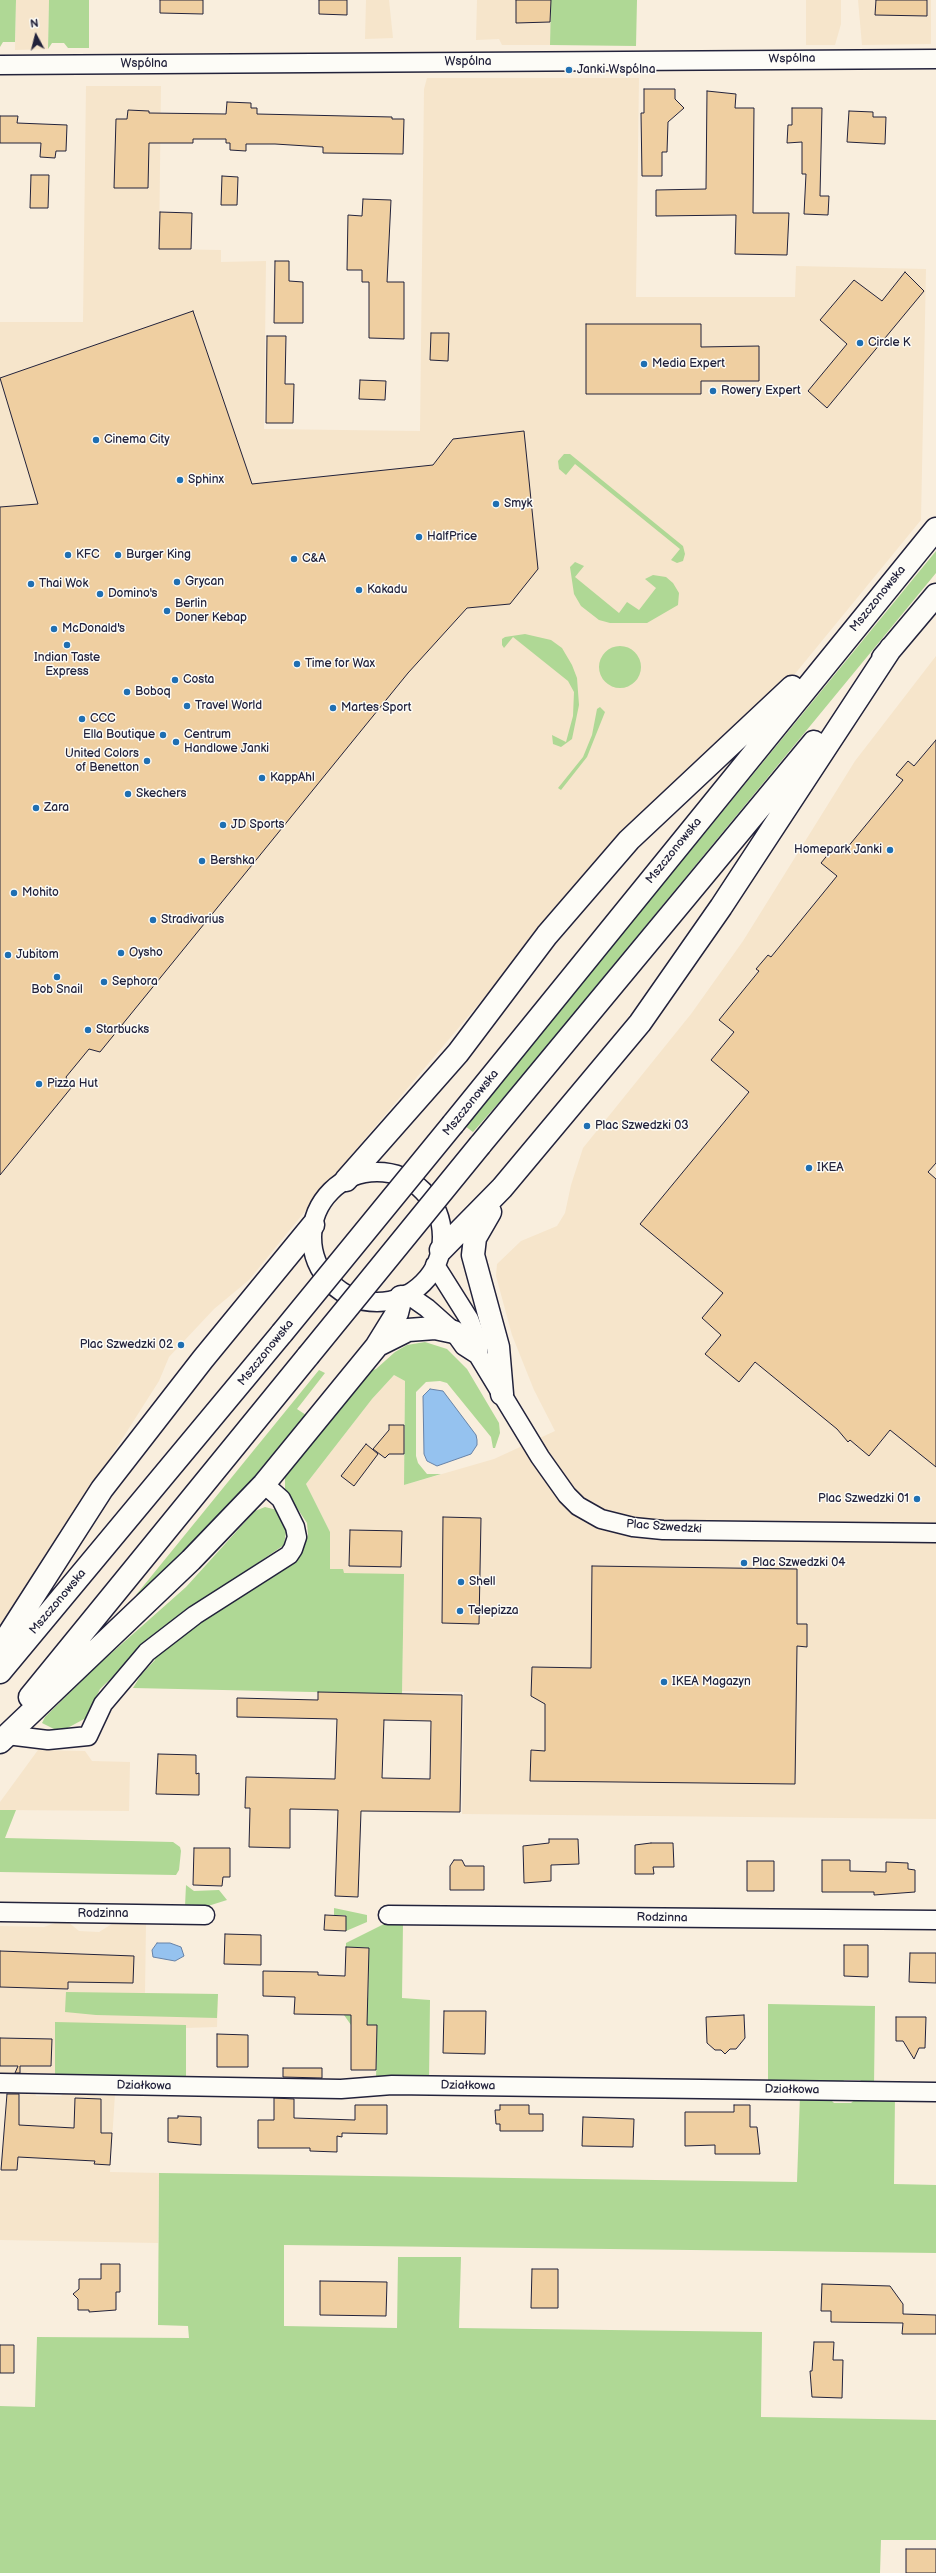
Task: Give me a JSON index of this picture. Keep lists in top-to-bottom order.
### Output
{
  "streets": {
    "main road": ["Mszczonowska"],
    "street": [
      "Wspólna",
      "Plac Szwedzki",
      "Rodzinna",
      "Działkowa"
    ]
  },
  "places": [
    "Janki Wspólna",
    "Circle K",
    "Media Expert",
    "Rowery Expert",
    "Cinema City",
    "Sphinx",
    "Smyk",
    "HalfPrice",
    "KFC",
    "Burger King",
    "C&A",
    "Grycan",
    "Thai Wok",
    "Kakadu",
    "Domino's",
    "Berlin Doner Kebap",
    "McDonald's",
    "Indian Taste Express",
    "Time for Wax",
    "Costa",
    "Boboq",
    "Travel World",
    "Martes Sport",
    "CCC",
    "Ella Boutique",
    "Centrum Handlowe Janki",
    "United Colors of Benetton",
    "KappAhl",
    "Skechers",
    "Zara",
    "JD Sports",
    "Homepark Janki",
    "Bershka",
    "Mohito",
    "Stradivarius",
    "Oysho",
    "Jubitom",
    "Bob Snail",
    "Sephora",
    "Starbucks",
    "Pizza Hut",
    "Plac Szwedzki 03",
    "IKEA",
    "Plac Szwedzki 02",
    "Plac Szwedzki 01",
    "Plac Szwedzki 04",
    "Shell",
    "Telepizza",
    "IKEA Magazyn"
  ],
  "north": "top"
}
